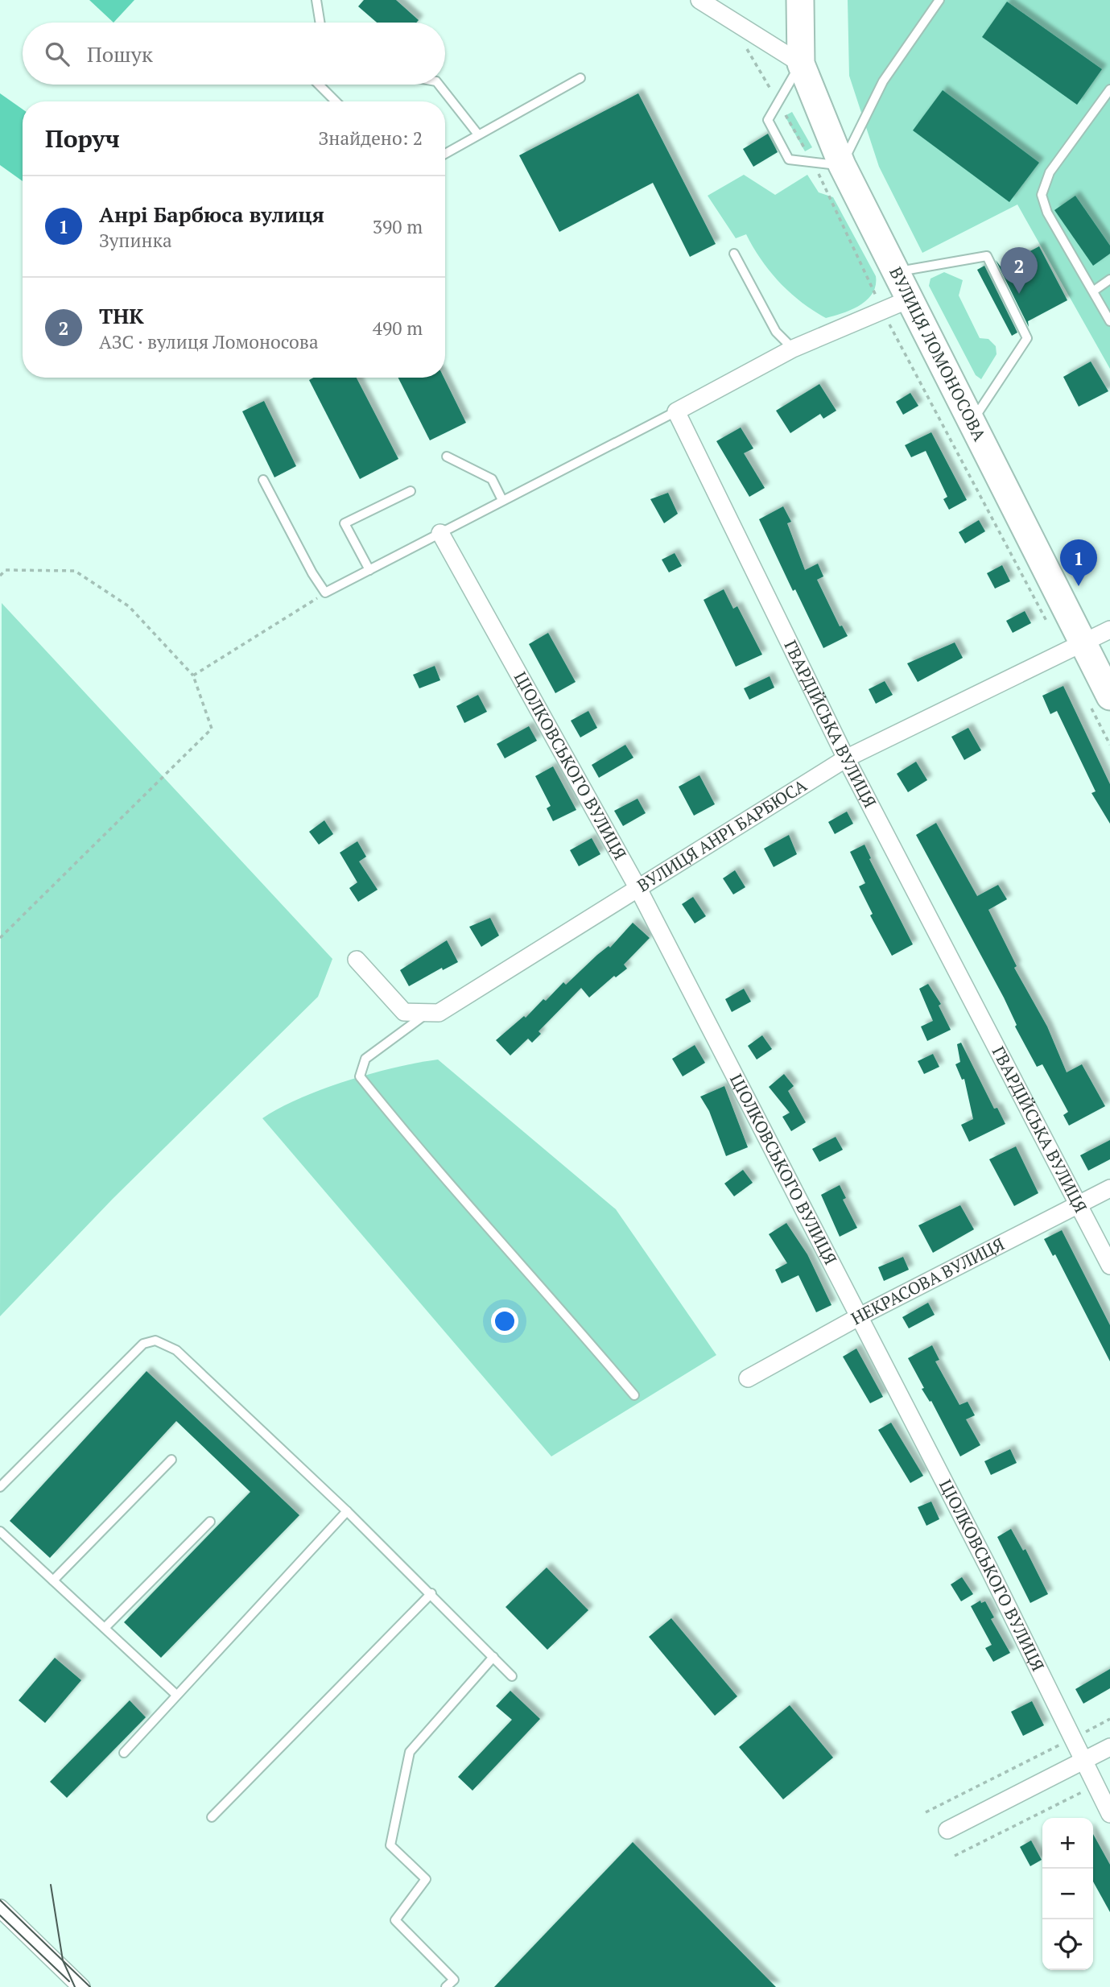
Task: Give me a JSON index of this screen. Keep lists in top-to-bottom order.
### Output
{
  "streets": {
    "main road": ["ВУЛИЦЯ ЛОМОНОСОВА"],
    "street": [
      "ГВАРДІЙСЬКА ВУЛИЦЯ",
      "ЦІОЛКОВСЬКОГО ВУЛИЦЯ",
      "ВУЛИЦЯ АНРІ БАРБЮСА",
      "НЕКРАСОВА ВУЛИЦЯ"
    ]
  },
  "crossings": [
    ["ВУЛИЦЯ ЛОМОНОСОВА", "ВУЛИЦЯ АНРІ БАРБЮСА"],
    ["ГВАРДІЙСЬКА ВУЛИЦЯ", "ВУЛИЦЯ АНРІ БАРБЮСА"],
    ["ГВАРДІЙСЬКА ВУЛИЦЯ", "НЕКРАСОВА ВУЛИЦЯ"],
    ["ЦІОЛКОВСЬКОГО ВУЛИЦЯ", "ВУЛИЦЯ АНРІ БАРБЮСА"],
    ["ЦІОЛКОВСЬКОГО ВУЛИЦЯ", "НЕКРАСОВА ВУЛИЦЯ"]
  ],
  "page": {
    "search": "Пошук",
    "heading": ["Поруч", "Знайдено: 2"],
    "list": [
      {
        "mark": "1",
        "name": "Анрі Барбюса вулиця",
        "note": "Зупинка",
        "value": "390 m"
      },
      {
        "mark": "2",
        "name": "ТНК",
        "note": "АЗС · вулиця Ломоносова",
        "value": "490 m"
      }
    ],
    "pins": ["2", "1"],
    "map_buttons": ["+", "−"]
  }
}
